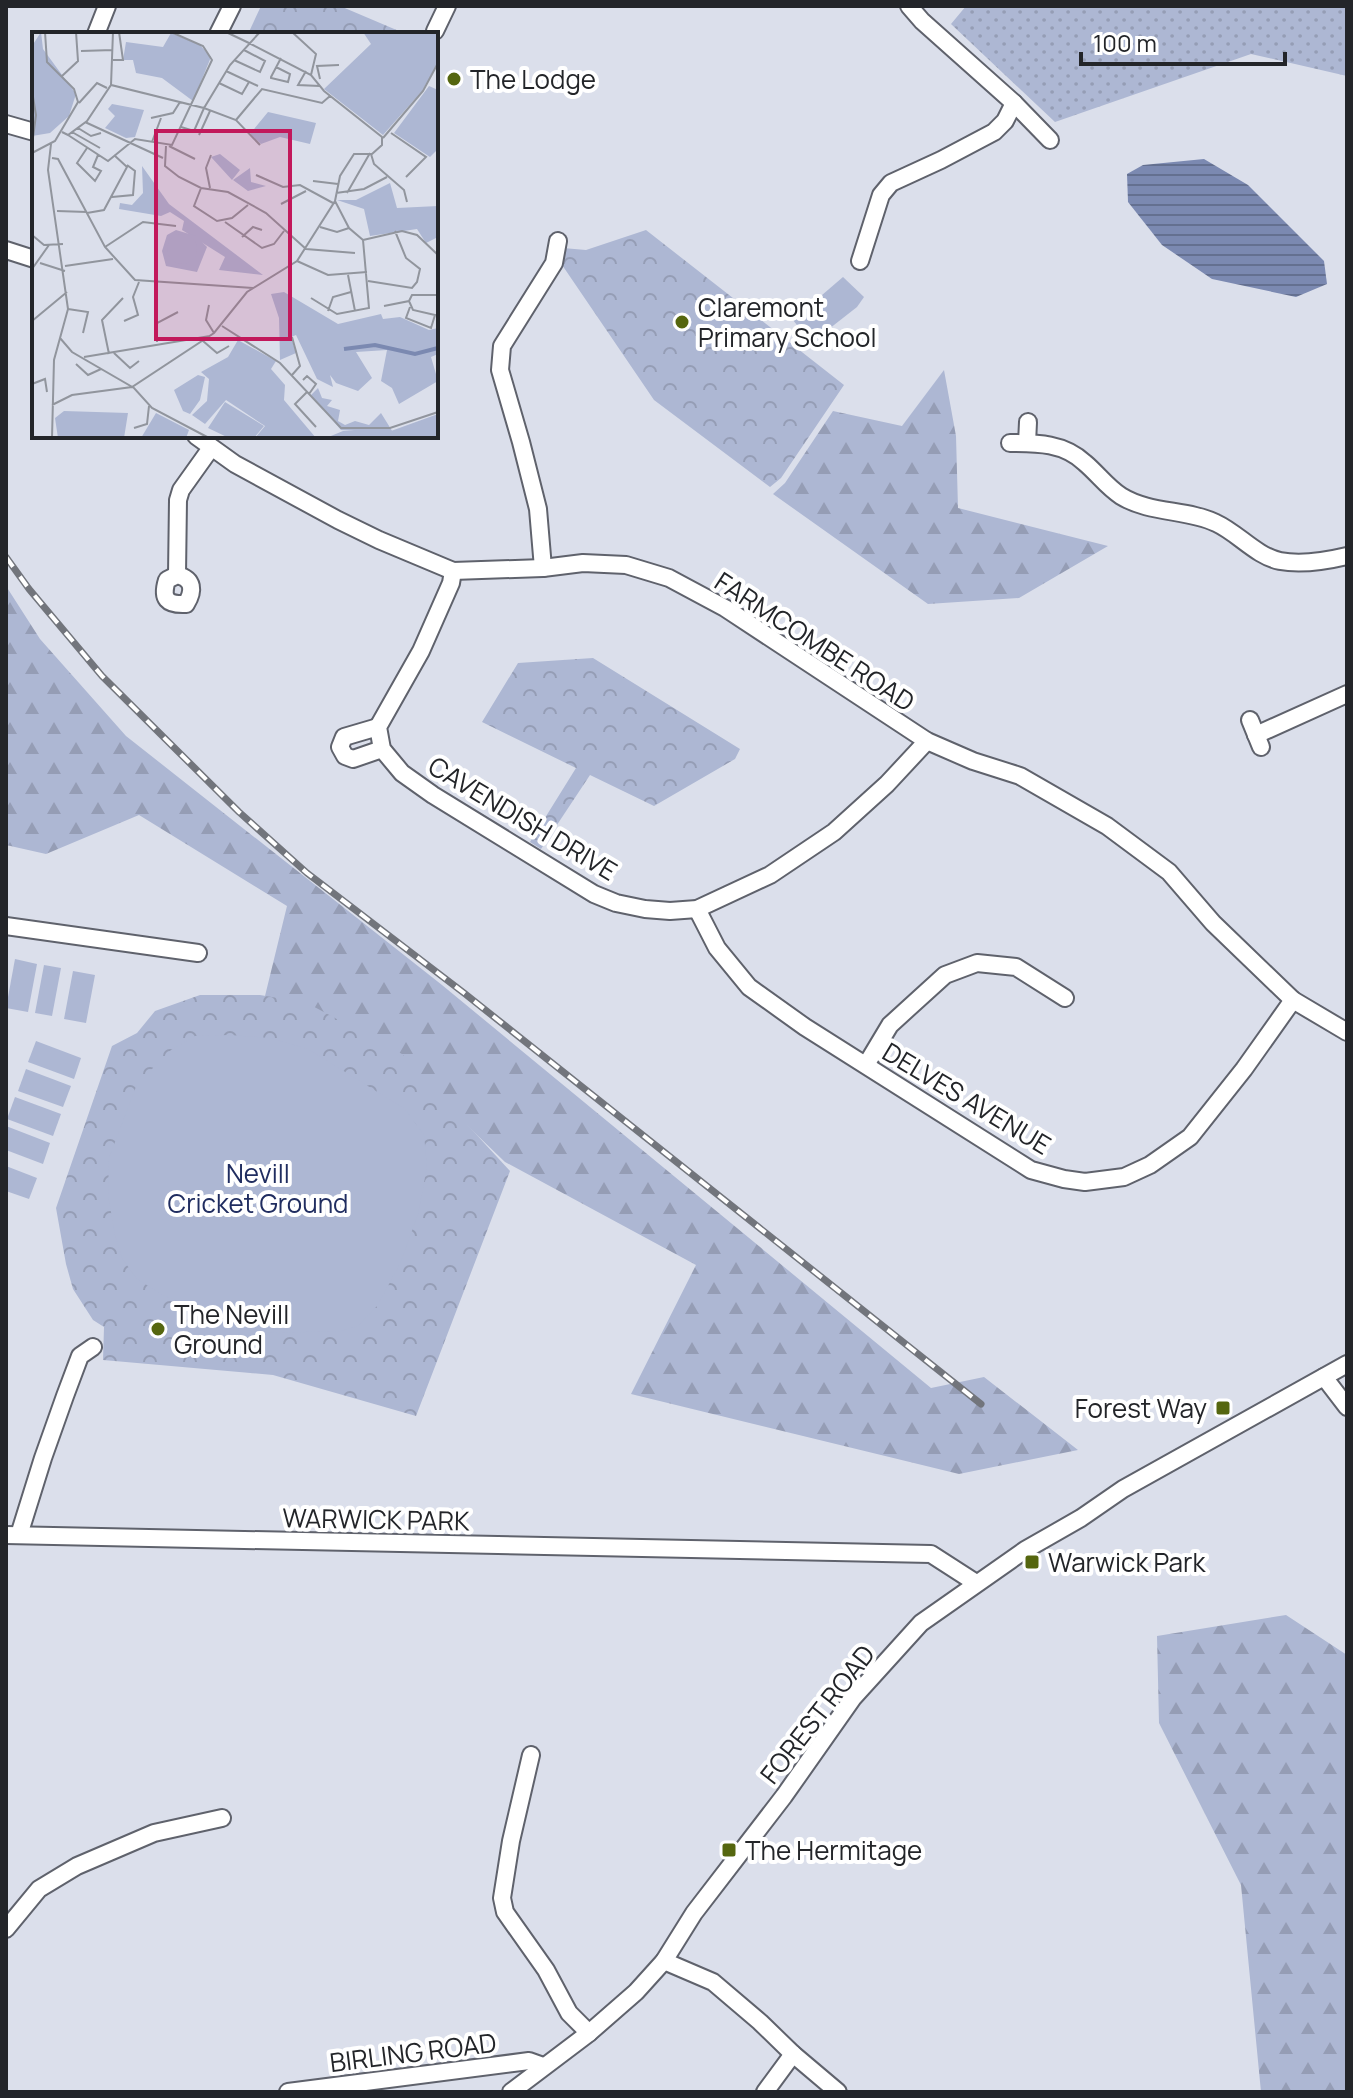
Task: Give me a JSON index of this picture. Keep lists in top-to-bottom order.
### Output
{
  "streets": {
    "street": [
      "FARMCOMBE ROAD",
      "CAVENDISH DRIVE",
      "DELVES AVENUE",
      "WARWICK PARK",
      "FOREST ROAD",
      "BIRLING ROAD"
    ]
  },
  "crossings": [
    ["FARMCOMBE ROAD", "CAVENDISH DRIVE"],
    ["FARMCOMBE ROAD", "DELVES AVENUE"],
    ["CAVENDISH DRIVE", "DELVES AVENUE"],
    ["WARWICK PARK", "FOREST ROAD"],
    ["FOREST ROAD", "BIRLING ROAD"]
  ],
  "parks": ["Nevill Cricket Ground"],
  "places": {
    "other": ["The Lodge", "Claremont Primary School", "The Nevill Ground"],
    "transit": ["Forest Way", "Warwick Park", "The Hermitage"]
  },
  "scale_bar": "100 m"
}
